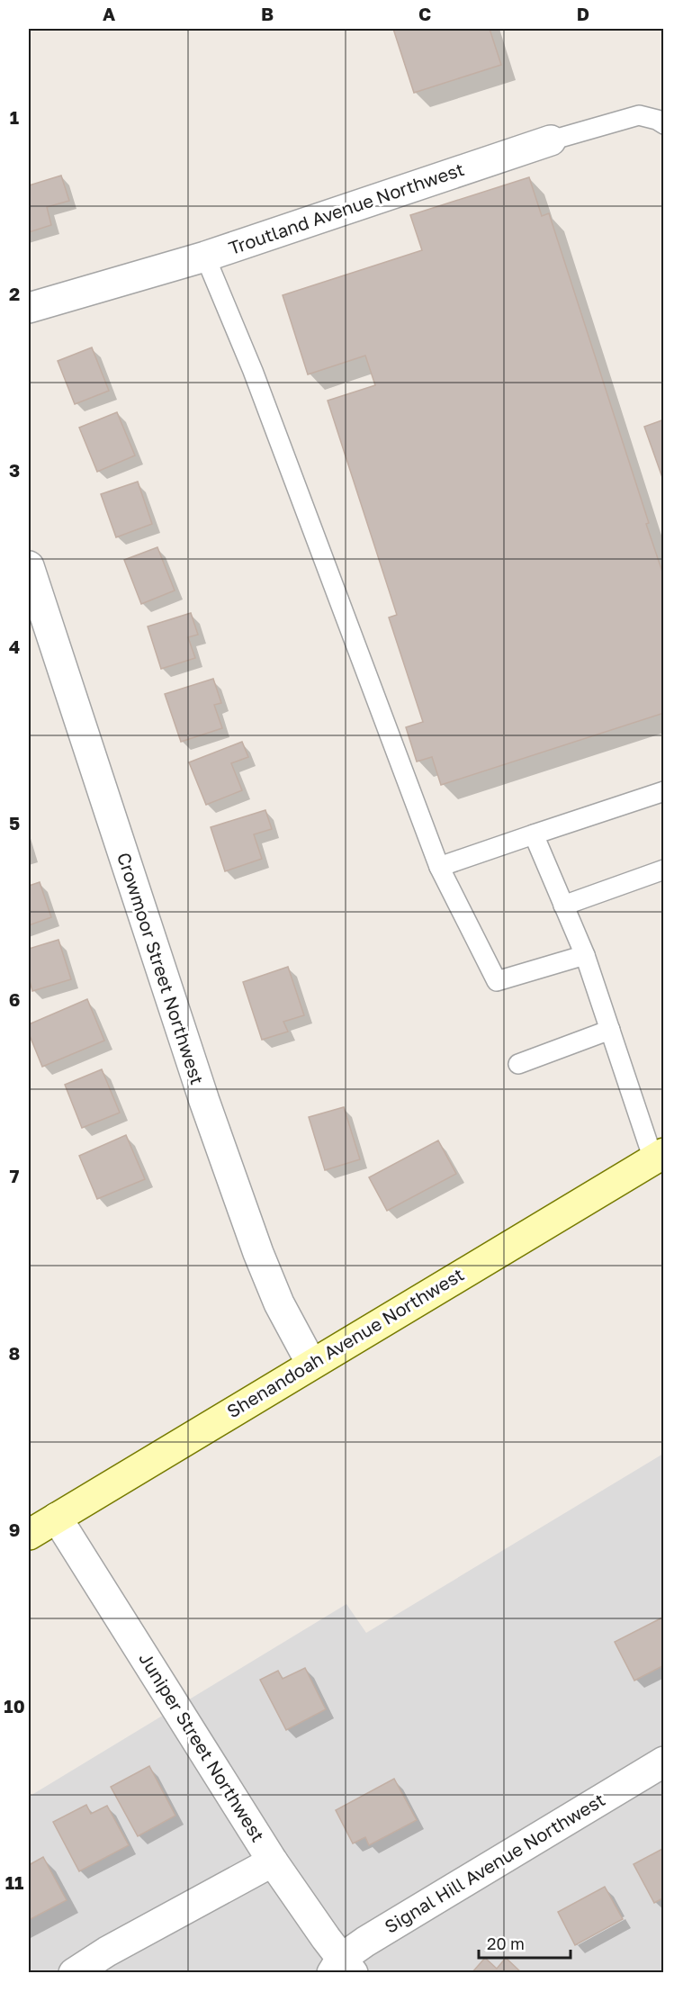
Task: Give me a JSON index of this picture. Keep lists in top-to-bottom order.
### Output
{
  "streets": {
    "main road": ["Shenandoah Avenue Northwest"],
    "street": [
      "Troutland Avenue Northwest",
      "Crowmoor Street Northwest",
      "Juniper Street Northwest",
      "Signal Hill Avenue Northwest"
    ]
  },
  "crossings": [
    ["Crowmoor Street Northwest", "Shenandoah Avenue Northwest"],
    ["Shenandoah Avenue Northwest", "Juniper Street Northwest"],
    ["Juniper Street Northwest", "Signal Hill Avenue Northwest"]
  ],
  "scale_bar": "20 m",
  "grid": {
    "columns": [
      "A",
      "B",
      "C",
      "D"
    ],
    "rows": [
      "1",
      "2",
      "3",
      "4",
      "5",
      "6",
      "7",
      "8",
      "9",
      "10",
      "11"
    ]
  }
}
